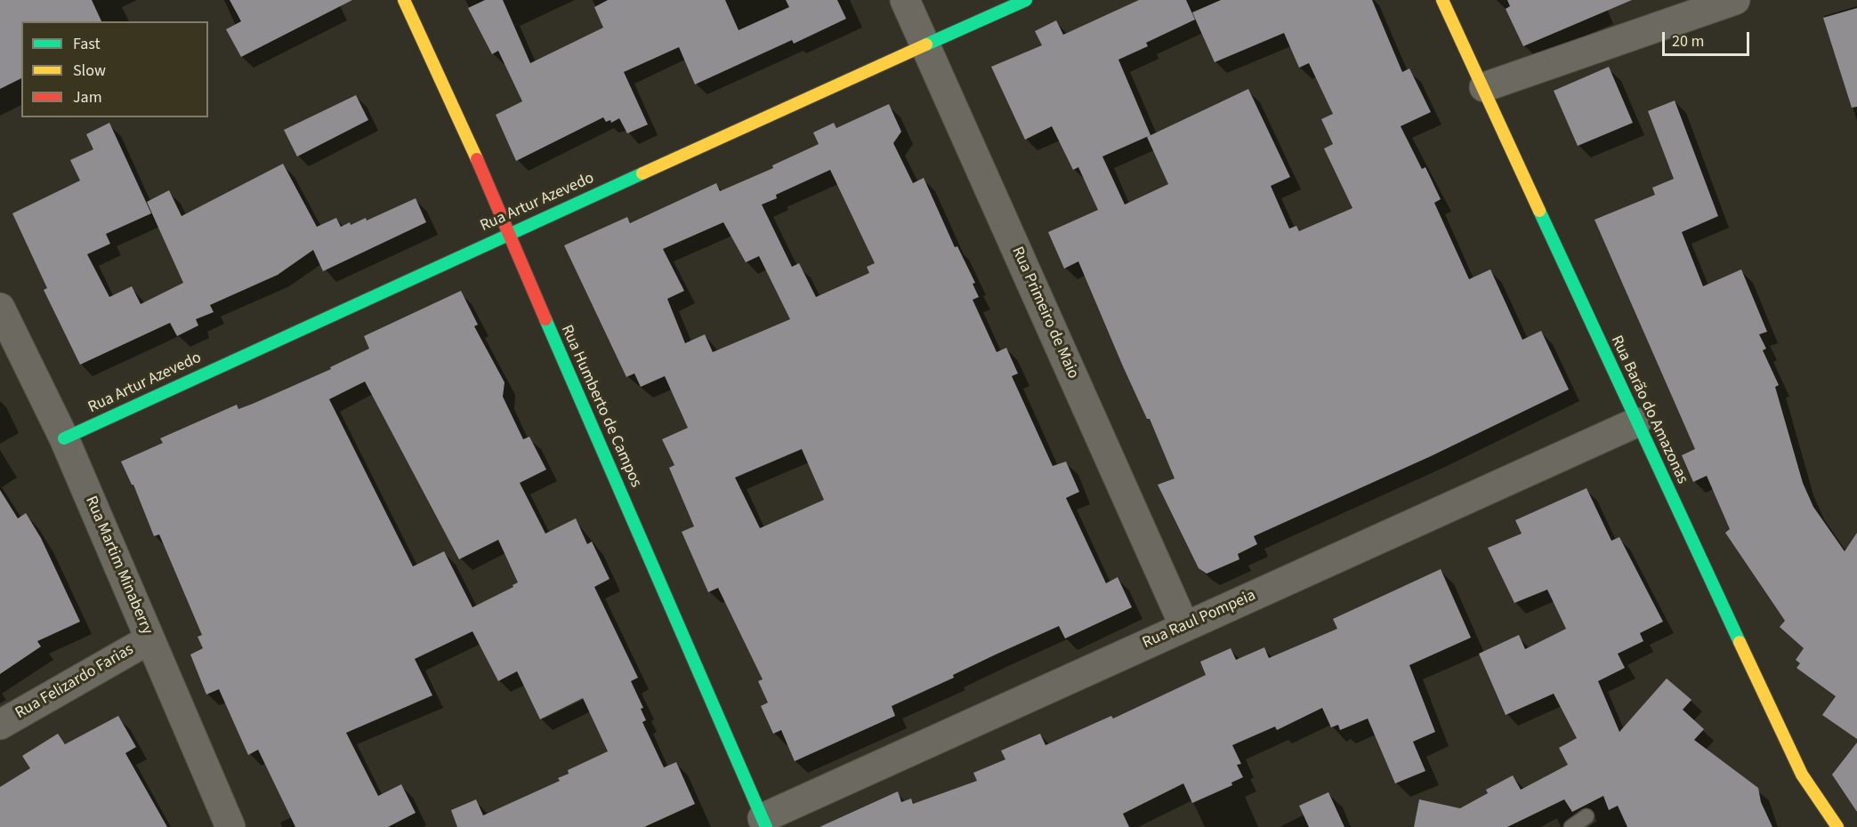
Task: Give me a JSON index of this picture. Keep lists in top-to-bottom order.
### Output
{
  "streets": {
    "street": [
      "Rua Artur Azevedo",
      "Rua Primeiro de Maio",
      "Rua Humberto de Campos",
      "Rua Barão do Amazonas",
      "Rua Martim Minaberry",
      "Rua Raul Pompeia",
      "Rua Felizardo Farias"
    ]
  },
  "crossings": [
    ["Rua Artur Azevedo", "Rua Primeiro de Maio"],
    ["Rua Artur Azevedo", "Rua Humberto de Campos"],
    ["Rua Artur Azevedo", "Rua Martim Minaberry"],
    ["Rua Primeiro de Maio", "Rua Raul Pompeia"],
    ["Rua Humberto de Campos", "Rua Raul Pompeia"],
    ["Rua Barão do Amazonas", "Rua Raul Pompeia"],
    ["Rua Martim Minaberry", "Rua Felizardo Farias"]
  ],
  "legend": ["Fast", "Slow", "Jam"],
  "scale_bar": "20 m"
}
